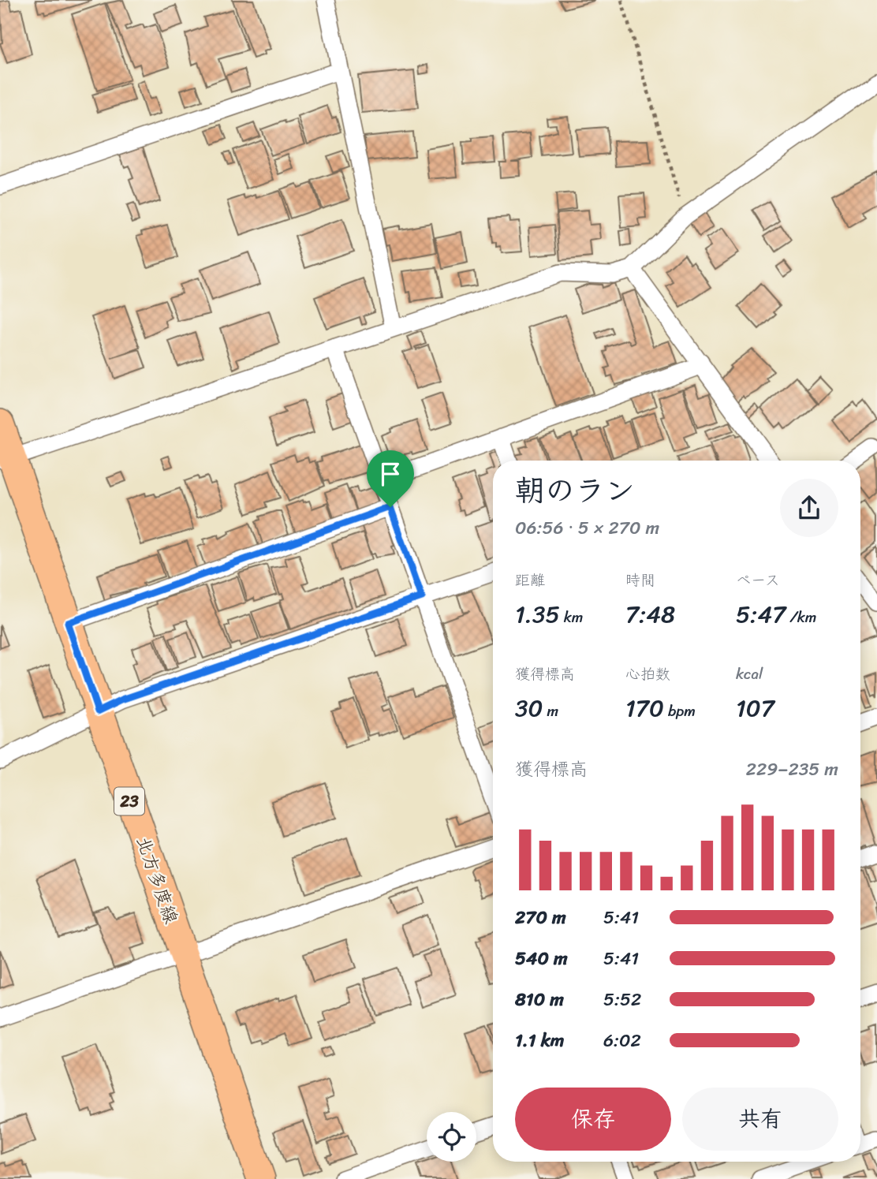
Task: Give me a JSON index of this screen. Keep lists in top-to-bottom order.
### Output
{
  "streets": {
    "main road": ["23", "北方多度線"]
  },
  "page": {
    "heading": ["朝のラン", "06:56 · 5 × 270 m"],
    "stats": [
      ["距離", "1.35 km"],
      ["時間", "7:48"],
      ["ペース", "5:47 /km"],
      ["獲得標高", "30 m"],
      ["心拍数", "170 bpm"],
      ["kcal", "107"]
    ],
    "chart": ["獲得標高", "229–235 m"],
    "list": [
      {
        "name": "270 m",
        "note": "5:41"
      },
      {
        "name": "540 m",
        "note": "5:41"
      },
      {
        "name": "810 m",
        "note": "5:52"
      },
      {
        "name": "1.1 km",
        "note": "6:02"
      }
    ],
    "buttons": ["保存", "共有"]
  }
}
